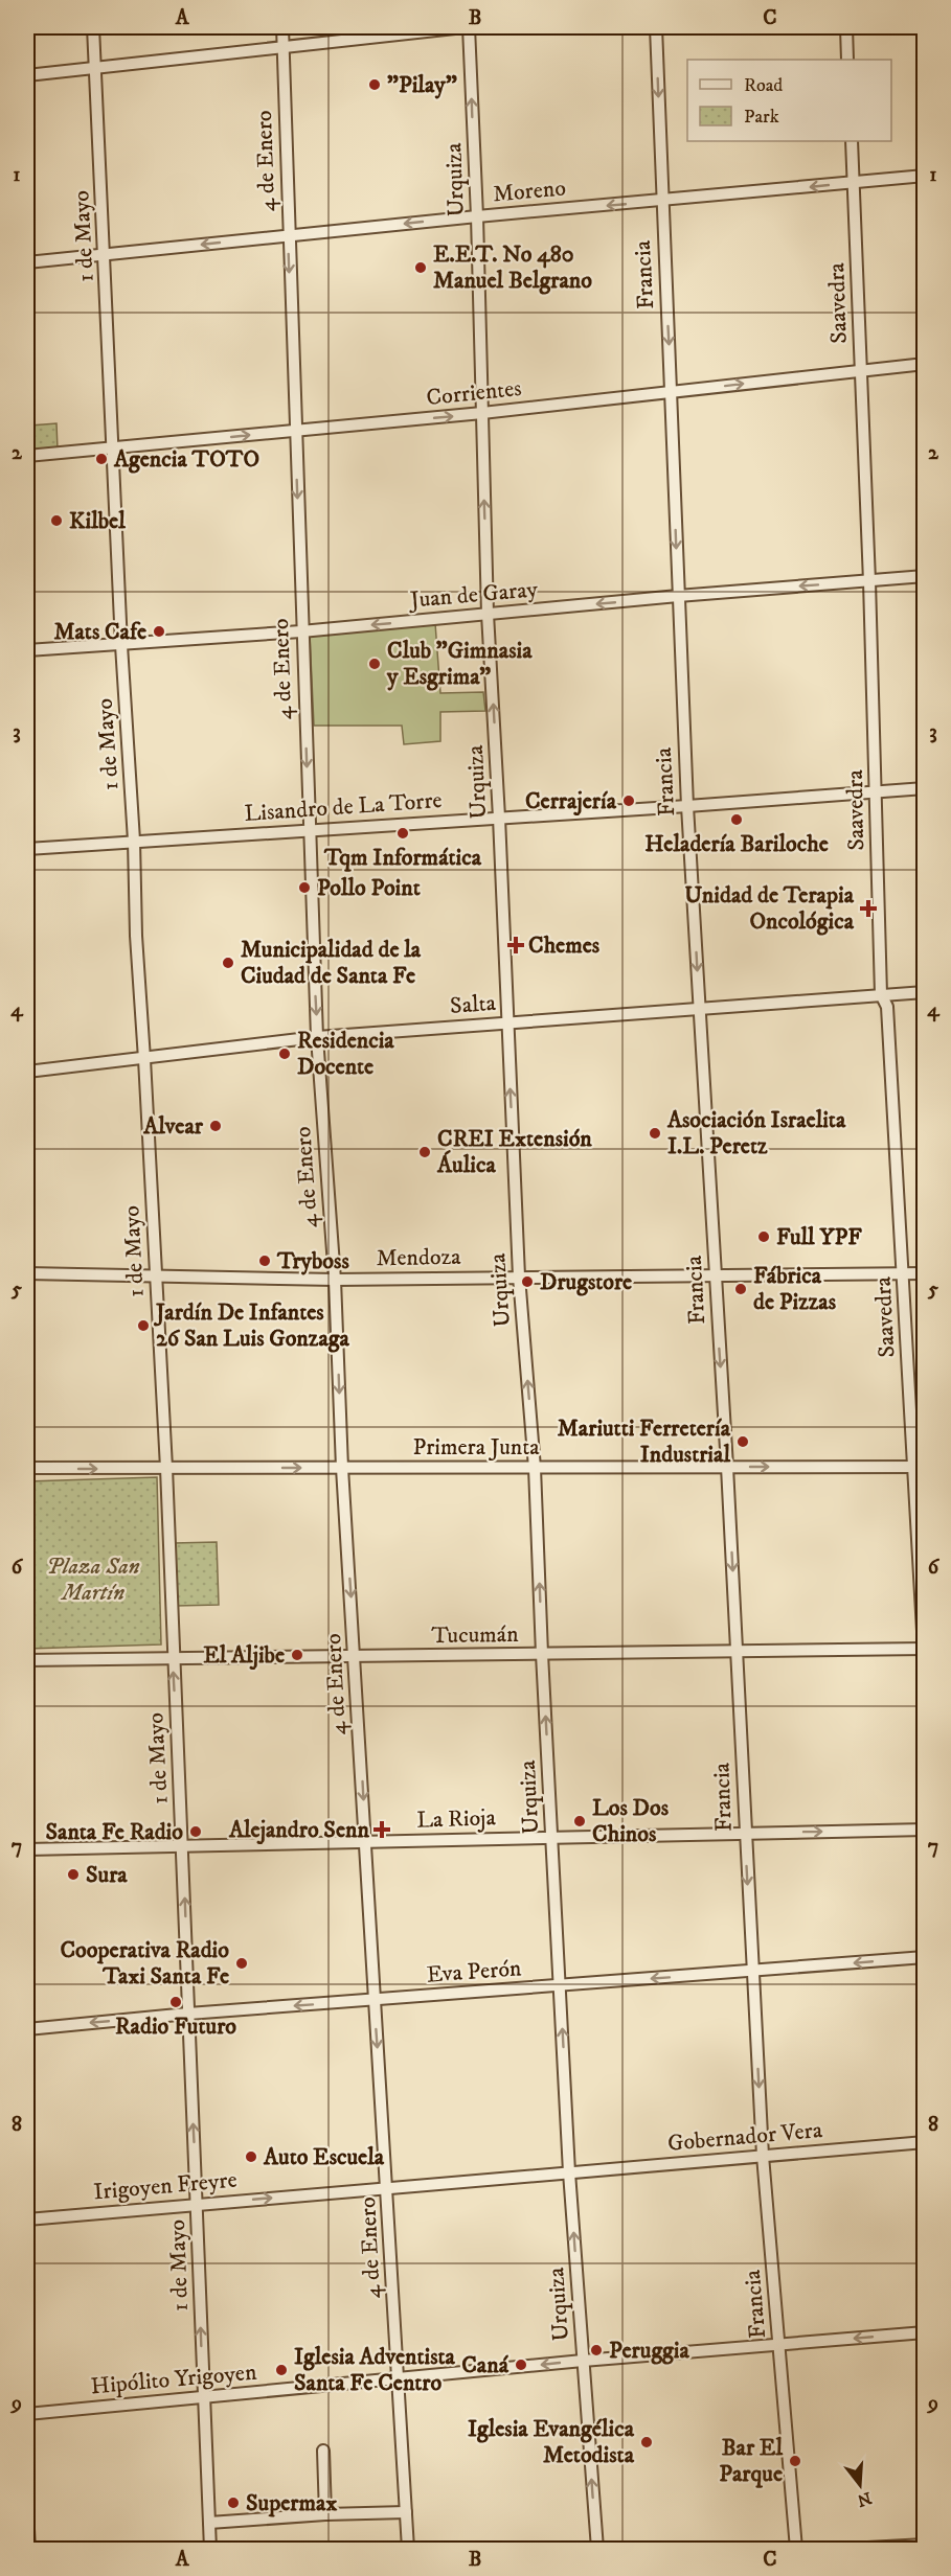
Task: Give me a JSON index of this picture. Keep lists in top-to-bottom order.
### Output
{
  "streets": {
    "street": [
      "4 de Enero",
      "Urquiza",
      "Moreno",
      "1 de Mayo",
      "Francia",
      "Saavedra",
      "Corrientes",
      "Juan de Garay",
      "Lisandro de La Torre",
      "Salta",
      "Mendoza",
      "Primera Junta",
      "Tucumán",
      "La Rioja",
      "Eva Perón",
      "Gobernador Vera",
      "Irigoyen Freyre",
      "Hipólito Yrigoyen"
    ]
  },
  "crossings": [
    ["4 de Enero", "Moreno"],
    ["4 de Enero", "Corrientes"],
    ["4 de Enero", "Juan de Garay"],
    ["4 de Enero", "Lisandro de La Torre"],
    ["4 de Enero", "Salta"],
    ["4 de Enero", "Mendoza"],
    ["4 de Enero", "Primera Junta"],
    ["4 de Enero", "Tucumán"],
    ["4 de Enero", "La Rioja"],
    ["4 de Enero", "Eva Perón"],
    ["4 de Enero", "Irigoyen Freyre"],
    ["4 de Enero", "Hipólito Yrigoyen"],
    ["Urquiza", "Moreno"],
    ["Urquiza", "Corrientes"],
    ["Urquiza", "Juan de Garay"],
    ["Urquiza", "Lisandro de La Torre"],
    ["Urquiza", "Salta"],
    ["Urquiza", "Mendoza"],
    ["Urquiza", "Primera Junta"],
    ["Urquiza", "Tucumán"],
    ["Urquiza", "La Rioja"],
    ["Urquiza", "Eva Perón"],
    ["Urquiza", "Gobernador Vera"],
    ["Urquiza", "Irigoyen Freyre"],
    ["Urquiza", "Hipólito Yrigoyen"],
    ["Moreno", "1 de Mayo"],
    ["Moreno", "Francia"],
    ["Moreno", "Saavedra"],
    ["1 de Mayo", "Corrientes"],
    ["1 de Mayo", "Juan de Garay"],
    ["1 de Mayo", "Lisandro de La Torre"],
    ["1 de Mayo", "Salta"],
    ["1 de Mayo", "Mendoza"],
    ["1 de Mayo", "Primera Junta"],
    ["1 de Mayo", "Tucumán"],
    ["1 de Mayo", "La Rioja"],
    ["1 de Mayo", "Eva Perón"],
    ["1 de Mayo", "Irigoyen Freyre"],
    ["1 de Mayo", "Hipólito Yrigoyen"],
    ["Francia", "Corrientes"],
    ["Francia", "Juan de Garay"],
    ["Francia", "Lisandro de La Torre"],
    ["Francia", "Salta"],
    ["Francia", "Mendoza"],
    ["Francia", "Primera Junta"],
    ["Francia", "Tucumán"],
    ["Francia", "La Rioja"],
    ["Francia", "Eva Perón"],
    ["Francia", "Gobernador Vera"],
    ["Francia", "Hipólito Yrigoyen"],
    ["Saavedra", "Corrientes"],
    ["Saavedra", "Juan de Garay"],
    ["Saavedra", "Lisandro de La Torre"],
    ["Saavedra", "Salta"],
    ["Saavedra", "Mendoza"],
    ["Saavedra", "Primera Junta"],
    ["Saavedra", "Tucumán"],
    ["Gobernador Vera", "Irigoyen Freyre"]
  ],
  "one_way": [
    "4 de Enero",
    "Urquiza",
    "Moreno",
    "Francia",
    "Corrientes",
    "Juan de Garay",
    "Primera Junta",
    "Eva Perón",
    "Irigoyen Freyre",
    "Hipólito Yrigoyen"
  ],
  "parks": ["Plaza San Martín"],
  "places": {
    "other": [
      "\"Pilay\"",
      "E.E.T. No 480 Manuel Belgrano",
      "Agencia TOTO",
      "Kilbel",
      "Mats Cafe",
      "Club \"Gimnasia y Esgrima\"",
      "Cerrajería",
      "Heladería Bariloche",
      "Tqm Informática",
      "Pollo Point",
      "Municipalidad de la Ciudad de Santa Fe",
      "Residencia Docente",
      "Alvear",
      "Asociación Israelita I.L. Peretz",
      "CREI Extensión Áulica",
      "Full YPF",
      "Tryboss",
      "Drugstore",
      "Fábrica de Pizzas",
      "Jardín De Infantes 26 San Luis Gonzaga",
      "Mariutti Ferretería Industrial",
      "El Aljibe",
      "Los Dos Chinos",
      "Santa Fe Radio",
      "Sura",
      "Cooperativa Radio Taxi Santa Fe",
      "Radio Futuro",
      "Auto Escuela",
      "Peruggia",
      "Caná",
      "Iglesia Adventista Santa Fe Centro",
      "Iglesia Evangélica Metodista",
      "Bar El Parque",
      "Supermax"
    ],
    "health": ["Unidad de Terapia Oncológica", "Chemes", "Alejandro Senn"]
  },
  "legend": ["Road", "Park"],
  "north": "bottom",
  "grid": {
    "columns": ["A", "B", "C"],
    "rows": [
      "1",
      "2",
      "3",
      "4",
      "5",
      "6",
      "7",
      "8",
      "9"
    ]
  }
}
